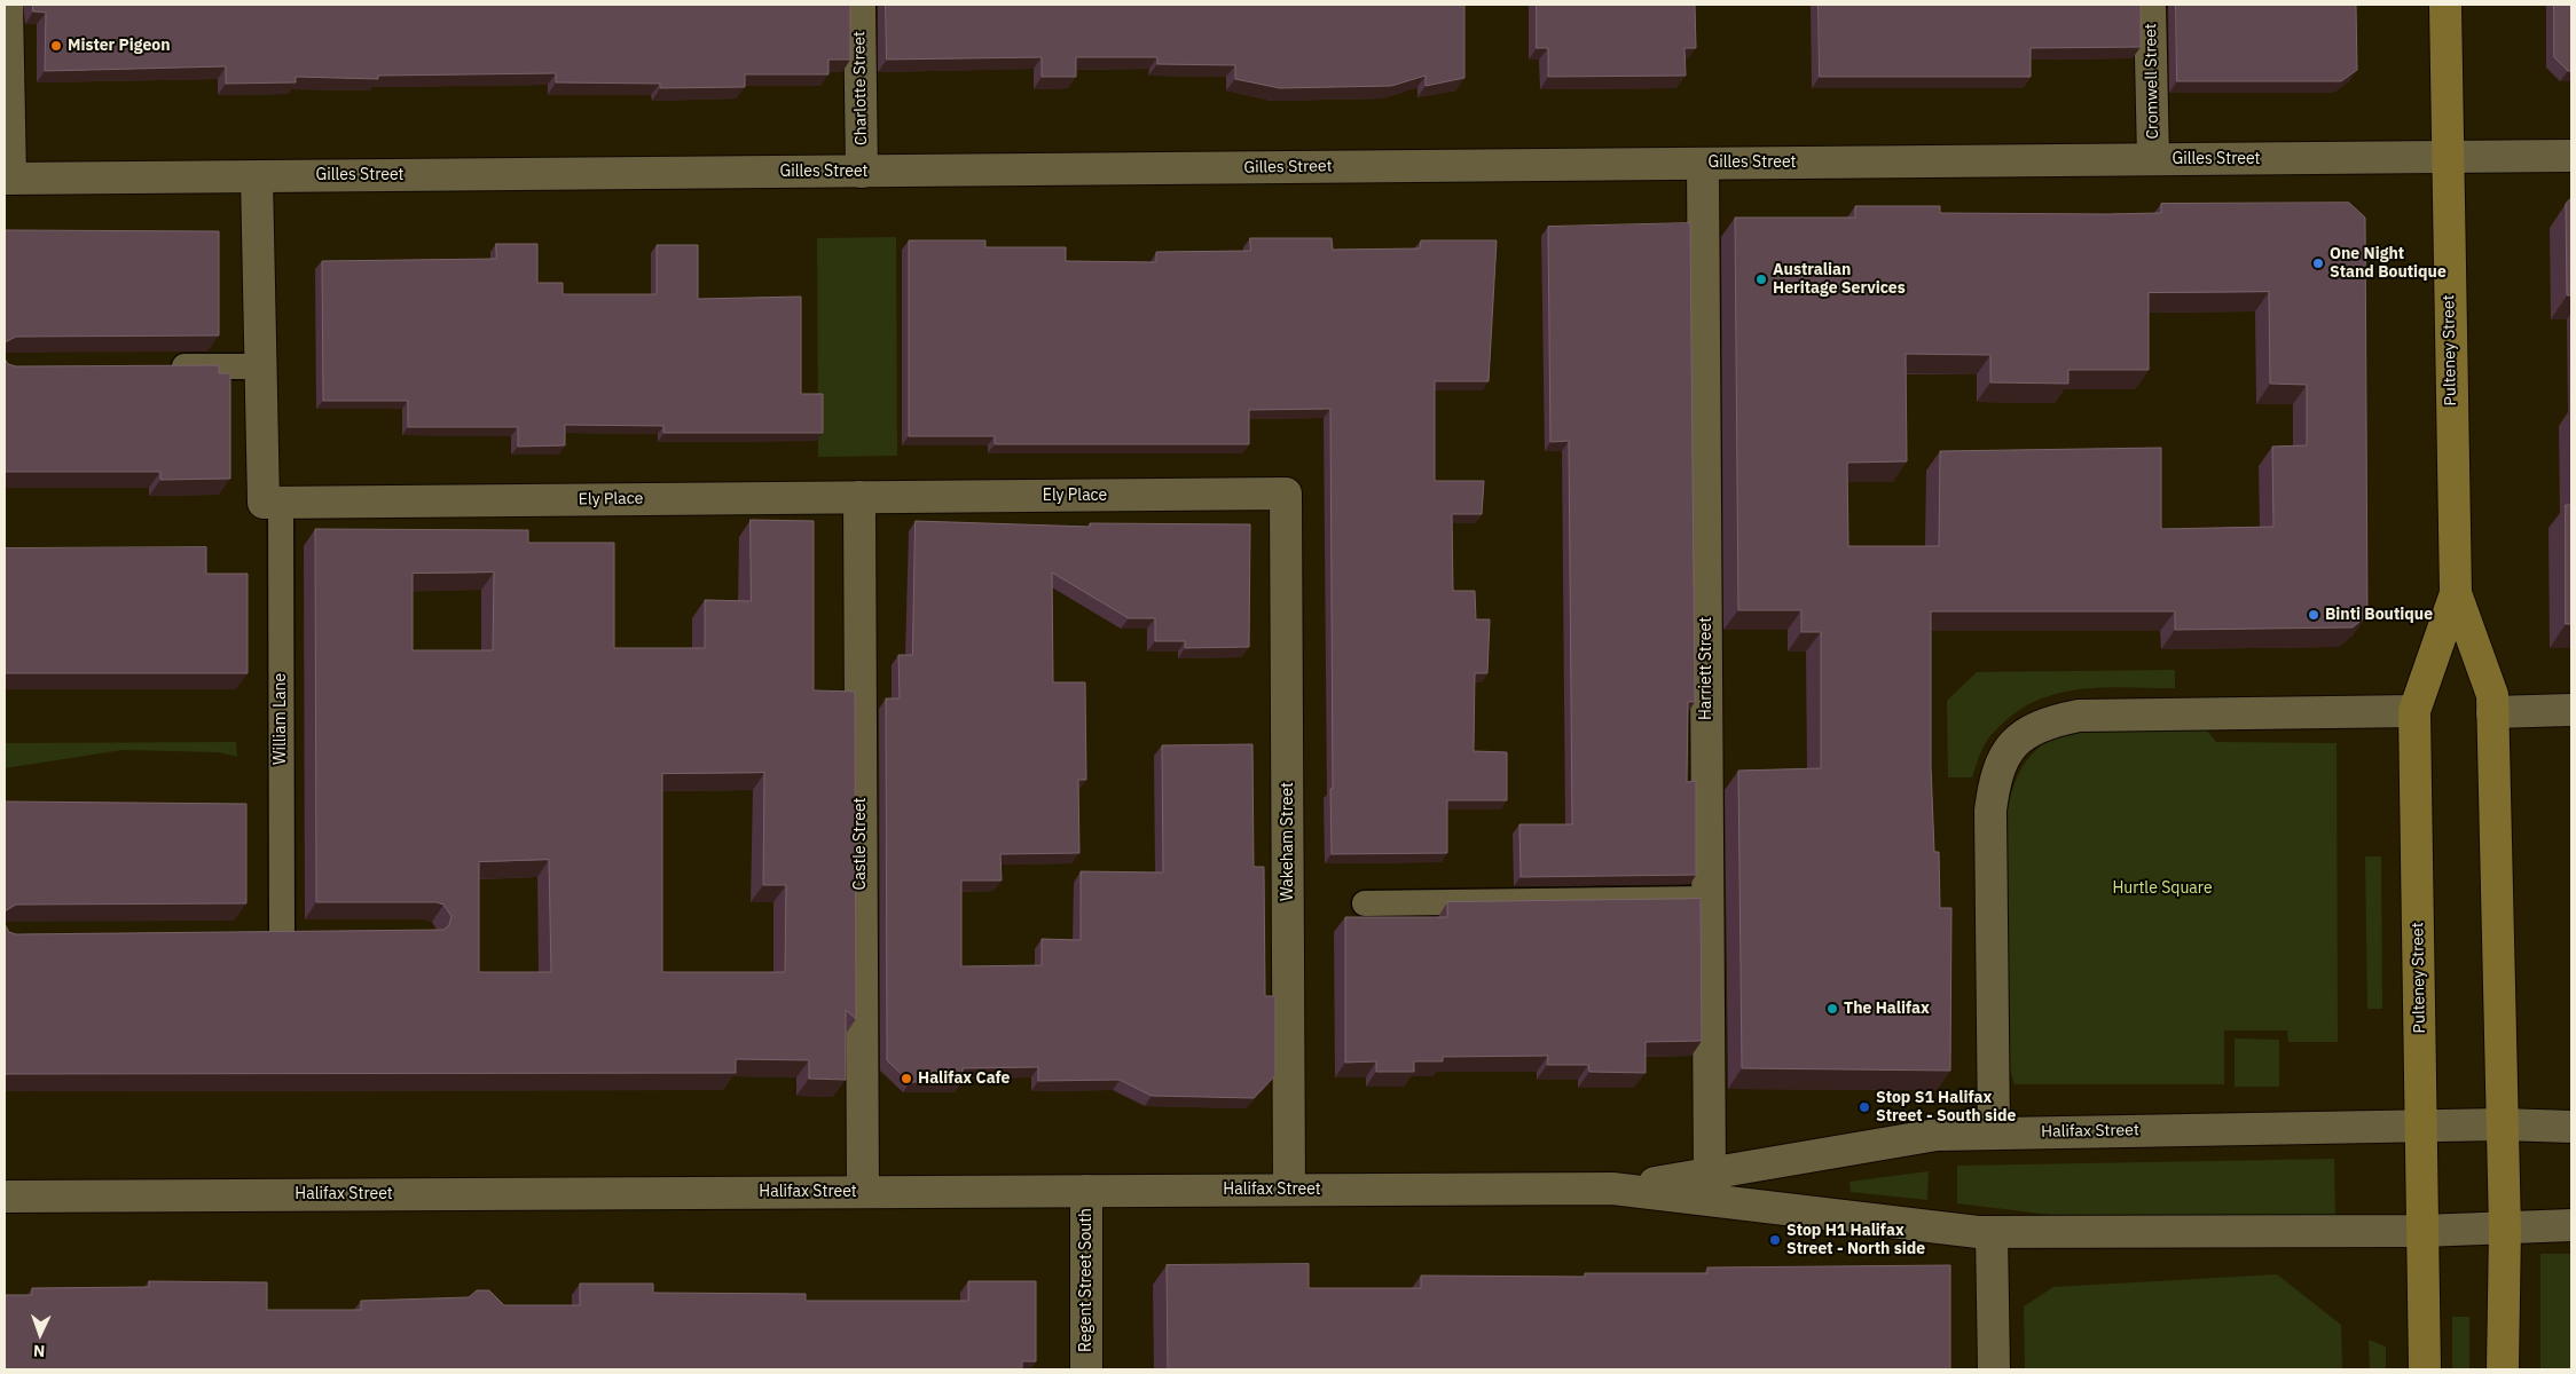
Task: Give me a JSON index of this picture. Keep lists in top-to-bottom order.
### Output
{
  "streets": {
    "main road": ["Pulteney Street"],
    "street": [
      "Cromwell Street",
      "Charlotte Street",
      "Gilles Street",
      "Ely Place",
      "Harriett Street",
      "Wakeham Street",
      "Castle Street",
      "Halifax Street",
      "Regent Street South"
    ],
    "lane": ["William Lane"]
  },
  "crossings": [
    ["Cromwell Street", "Gilles Street"],
    ["Charlotte Street", "Gilles Street"],
    ["Gilles Street", "Pulteney Street"],
    ["Gilles Street", "Harriett Street"],
    ["Pulteney Street", "Halifax Street"],
    ["Ely Place", "William Lane"],
    ["Ely Place", "Wakeham Street"],
    ["Ely Place", "Castle Street"],
    ["Harriett Street", "Halifax Street"],
    ["Wakeham Street", "Halifax Street"],
    ["Castle Street", "Halifax Street"],
    ["Halifax Street", "Regent Street South"]
  ],
  "parks": ["Hurtle Square"],
  "places": [
    "Mister Pigeon",
    "One Night Stand Boutique",
    "Australian Heritage Services",
    "Binti Boutique",
    "The Halifax",
    "Halifax Cafe",
    "Stop S1 Halifax Street - South side",
    "Stop H1 Halifax Street - North side"
  ],
  "north": "bottom"
}
